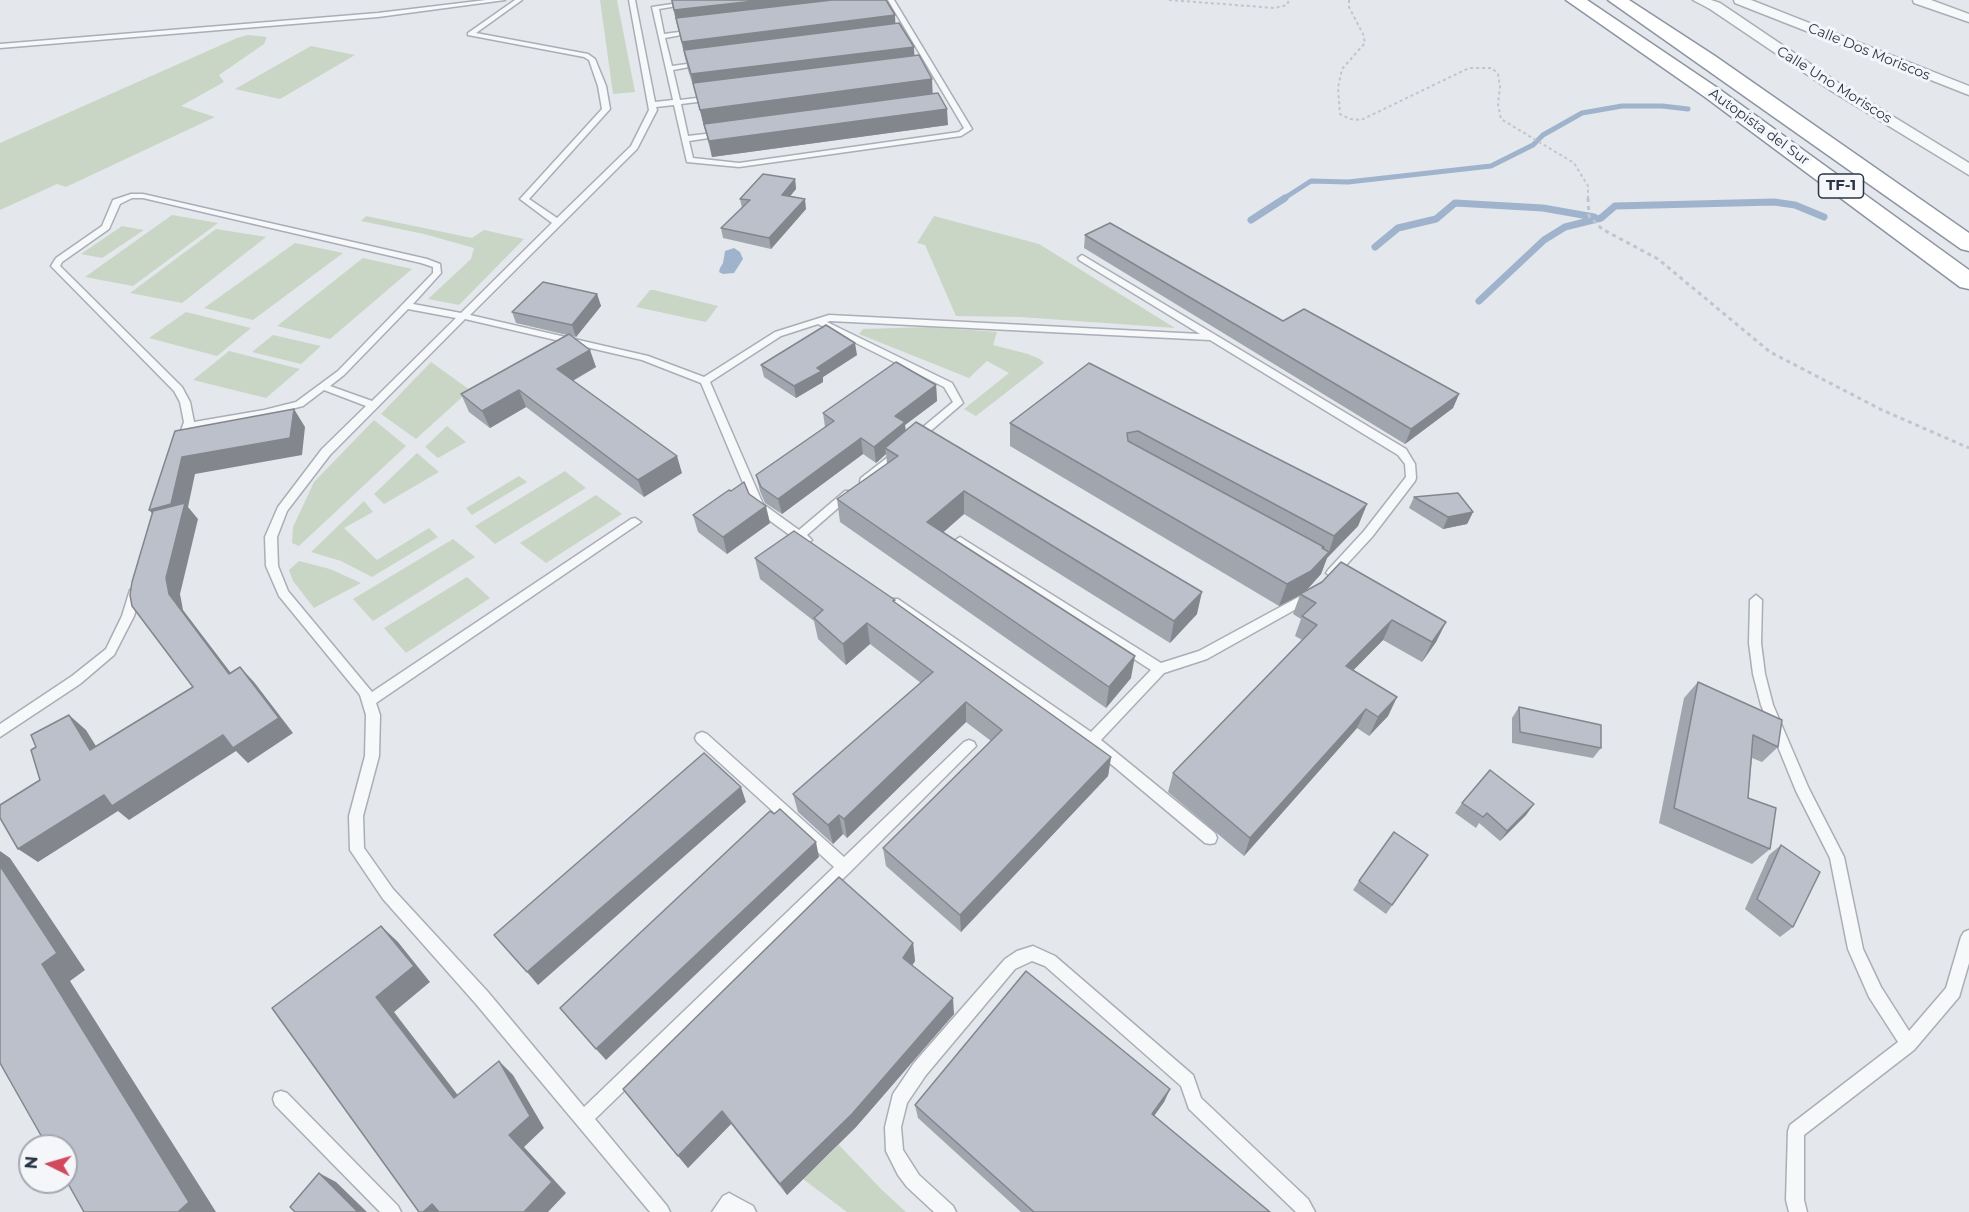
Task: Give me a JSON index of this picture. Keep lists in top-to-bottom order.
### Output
{
  "streets": {
    "highway": ["Autopista del Sur", "TF-1"],
    "street": ["Calle Dos Moriscos", "Calle Uno Moriscos"]
  },
  "crossings": [
    ["Calle Dos Moriscos", "Calle Uno Moriscos"]
  ],
  "north": "left"
}
